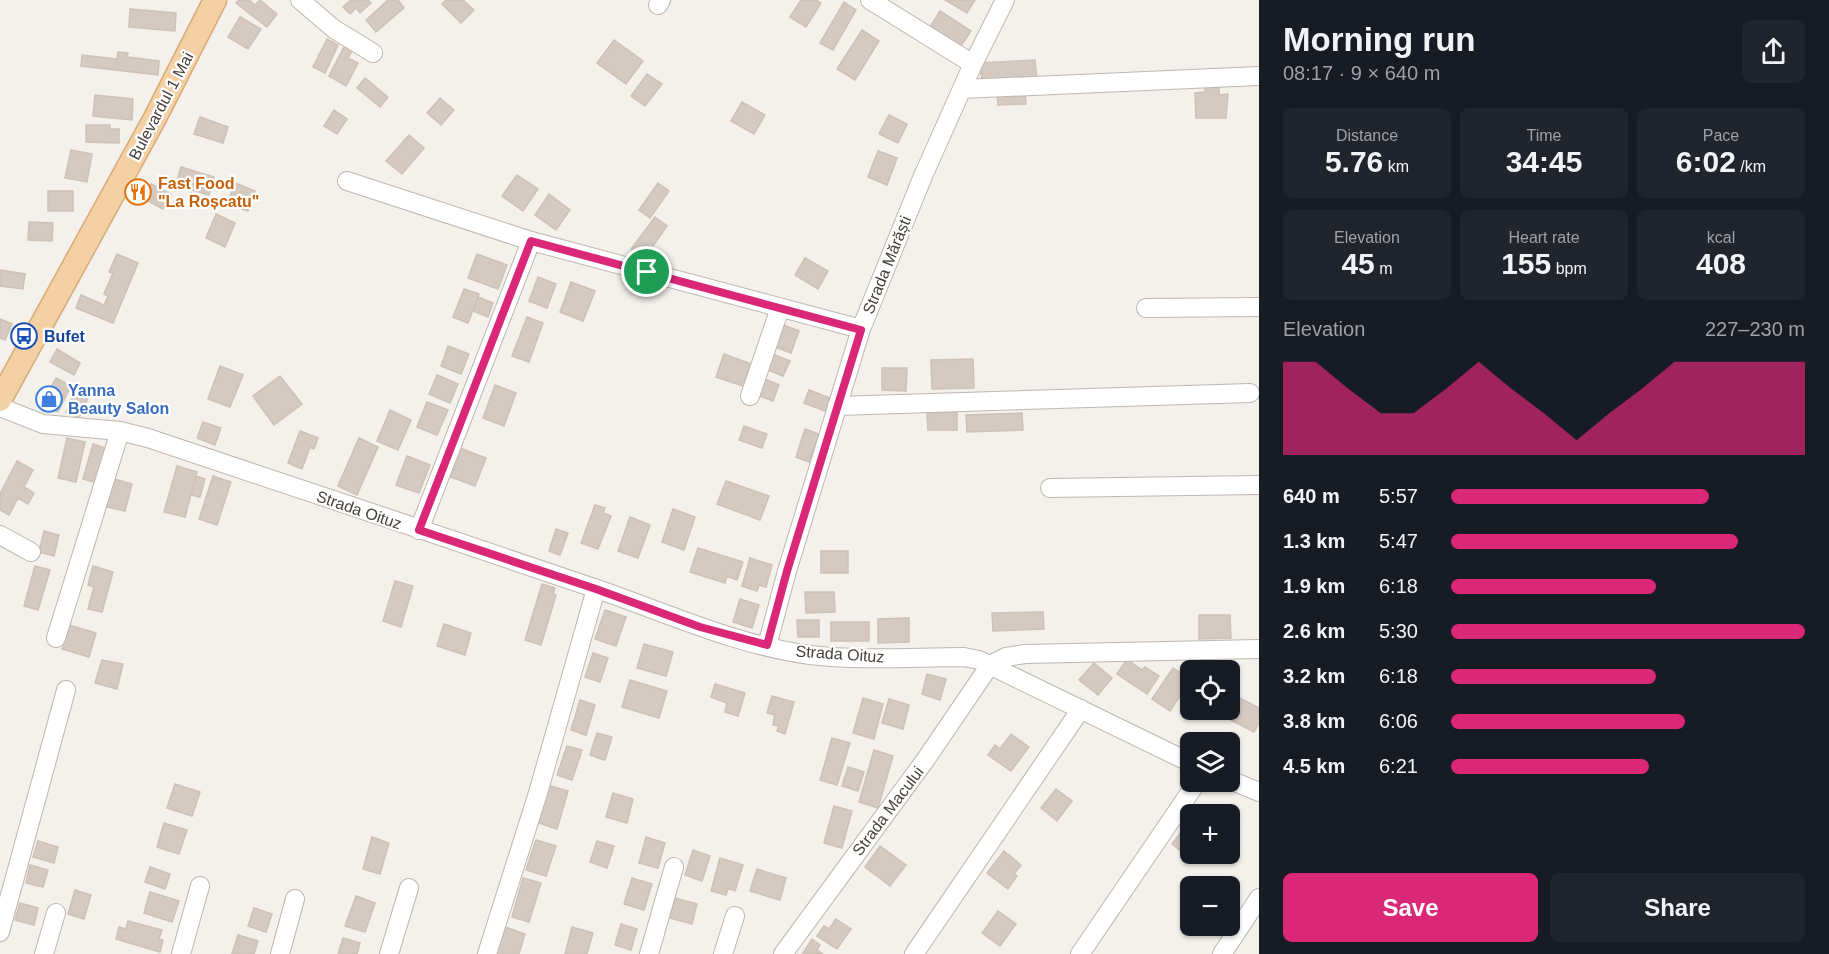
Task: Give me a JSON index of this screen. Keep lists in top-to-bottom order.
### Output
{
  "streets": {
    "main road": ["Bulevardul 1 Mai"],
    "street": ["Strada Mărăști", "Strada Oituz", "Strada Macului"]
  },
  "crossings": [
    ["Strada Mărăști", "Strada Oituz"],
    ["Strada Oituz", "Strada Macului"]
  ],
  "places": {
    "restaurant": ["Fast Food \"La Roșcatu\""],
    "bus stop": ["Bufet"],
    "shop": ["Yanna Beauty Salon"]
  },
  "page": {
    "heading": ["Morning run", "08:17 · 9 × 640 m"],
    "stats": [
      ["Distance", "5.76 km"],
      ["Time", "34:45"],
      ["Pace", "6:02 /km"],
      ["Elevation", "45 m"],
      ["Heart rate", "155 bpm"],
      ["kcal", "408"]
    ],
    "chart": ["Elevation", "227–230 m"],
    "list": [
      {
        "name": "640 m",
        "note": "5:57"
      },
      {
        "name": "1.3 km",
        "note": "5:47"
      },
      {
        "name": "1.9 km",
        "note": "6:18"
      },
      {
        "name": "2.6 km",
        "note": "5:30"
      },
      {
        "name": "3.2 km",
        "note": "6:18"
      },
      {
        "name": "3.8 km",
        "note": "6:06"
      },
      {
        "name": "4.5 km",
        "note": "6:21"
      }
    ],
    "map_buttons": ["+", "−"],
    "buttons": ["Save", "Share"]
  }
}
